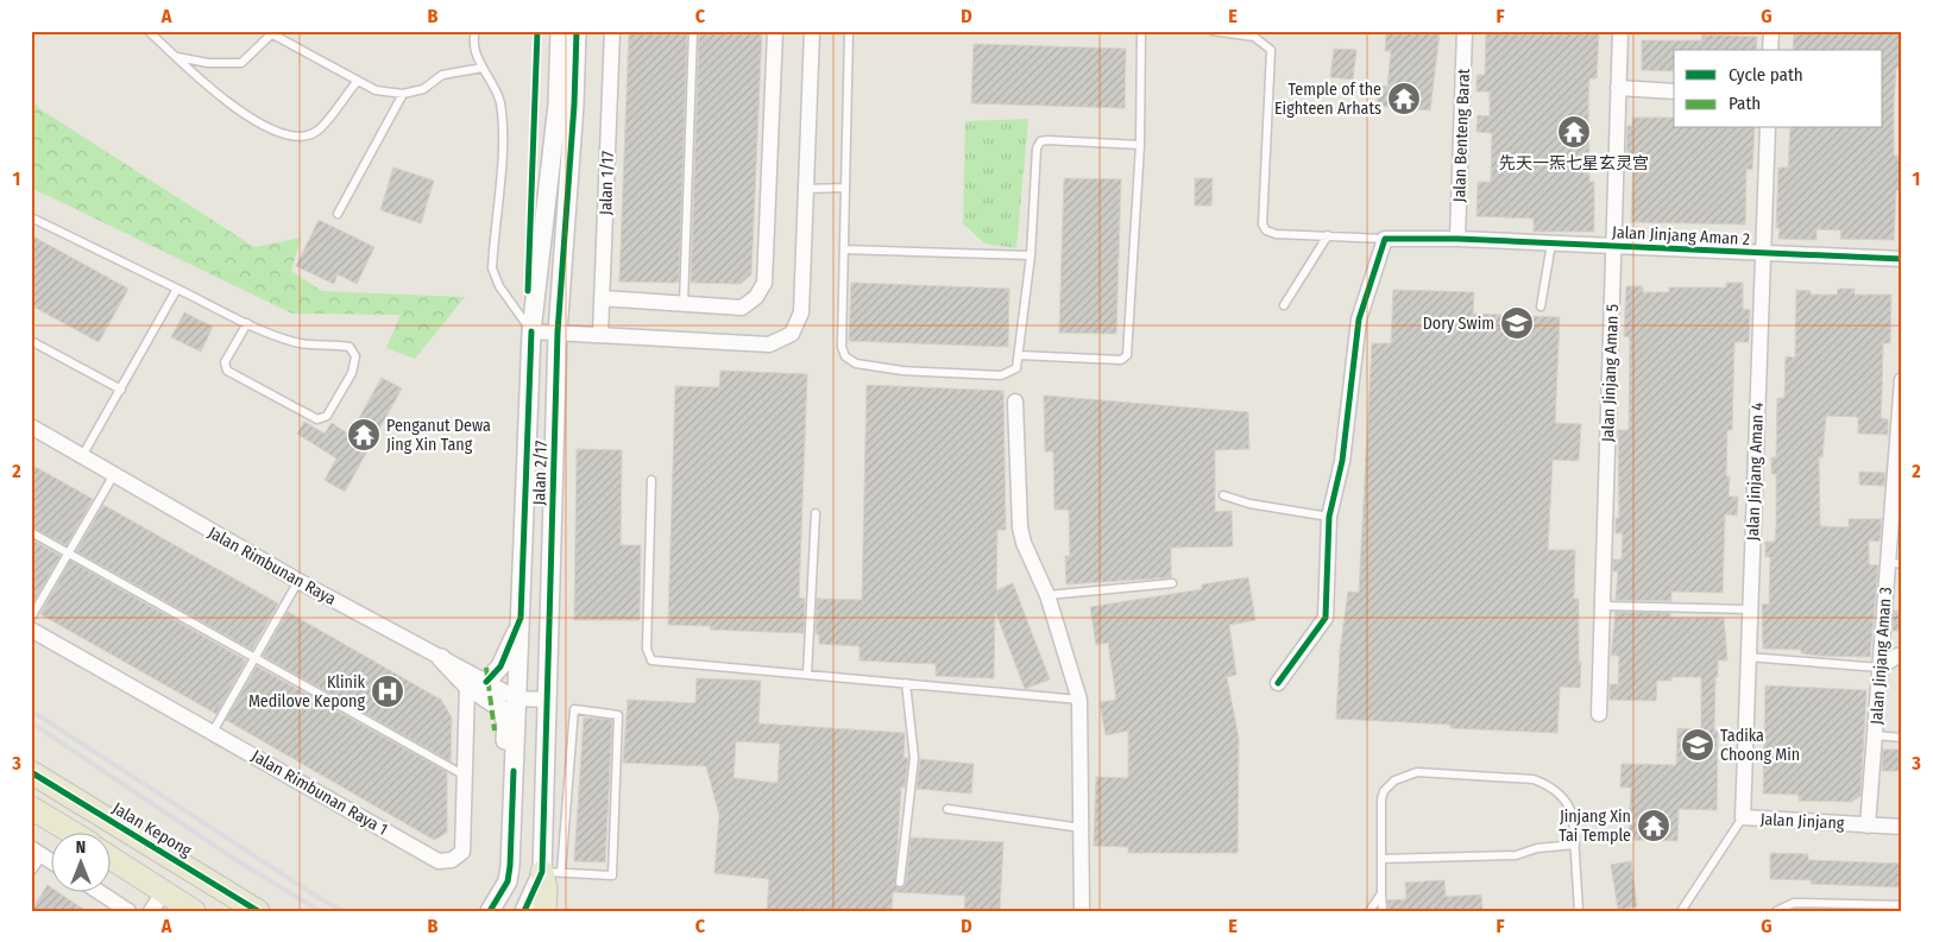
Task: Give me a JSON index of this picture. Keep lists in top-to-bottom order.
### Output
{
  "streets": {
    "main road": ["Jalan Kepong"],
    "street": [
      "Jalan Benteng Barat",
      "Jalan 1/17",
      "Jalan Jinjang Aman 2",
      "Jalan Jinjang Aman 5",
      "Jalan Jinjang Aman 4",
      "Jalan 2/17",
      "Jalan Rimbunan Raya",
      "Jalan Jinjang Aman 3",
      "Jalan Rimbunan Raya 1",
      "Jalan Jinjang"
    ]
  },
  "crossings": [
    ["Jalan Benteng Barat", "Jalan Jinjang Aman 2"],
    ["Jalan Jinjang Aman 2", "Jalan Jinjang Aman 5"],
    ["Jalan Jinjang Aman 2", "Jalan Jinjang Aman 4"],
    ["Jalan Jinjang Aman 4", "Jalan Jinjang"],
    ["Jalan 2/17", "Jalan Rimbunan Raya"],
    ["Jalan Jinjang Aman 3", "Jalan Jinjang"]
  ],
  "places": {
    "temple": [
      "Temple of the Eighteen Arhats",
      "先天一炁七星玄灵宫",
      "Penganut Dewa Jing Xin Tang",
      "Jinjang Xin Tai Temple"
    ],
    "school or university": ["Dory Swim", "Tadika Choong Min"],
    "hospital": ["Klinik Medilove Kepong"]
  },
  "legend": ["Cycle path", "Path"],
  "north": "top",
  "grid": {
    "columns": [
      "A",
      "B",
      "C",
      "D",
      "E",
      "F",
      "G"
    ],
    "rows": ["1", "2", "3"]
  }
}
